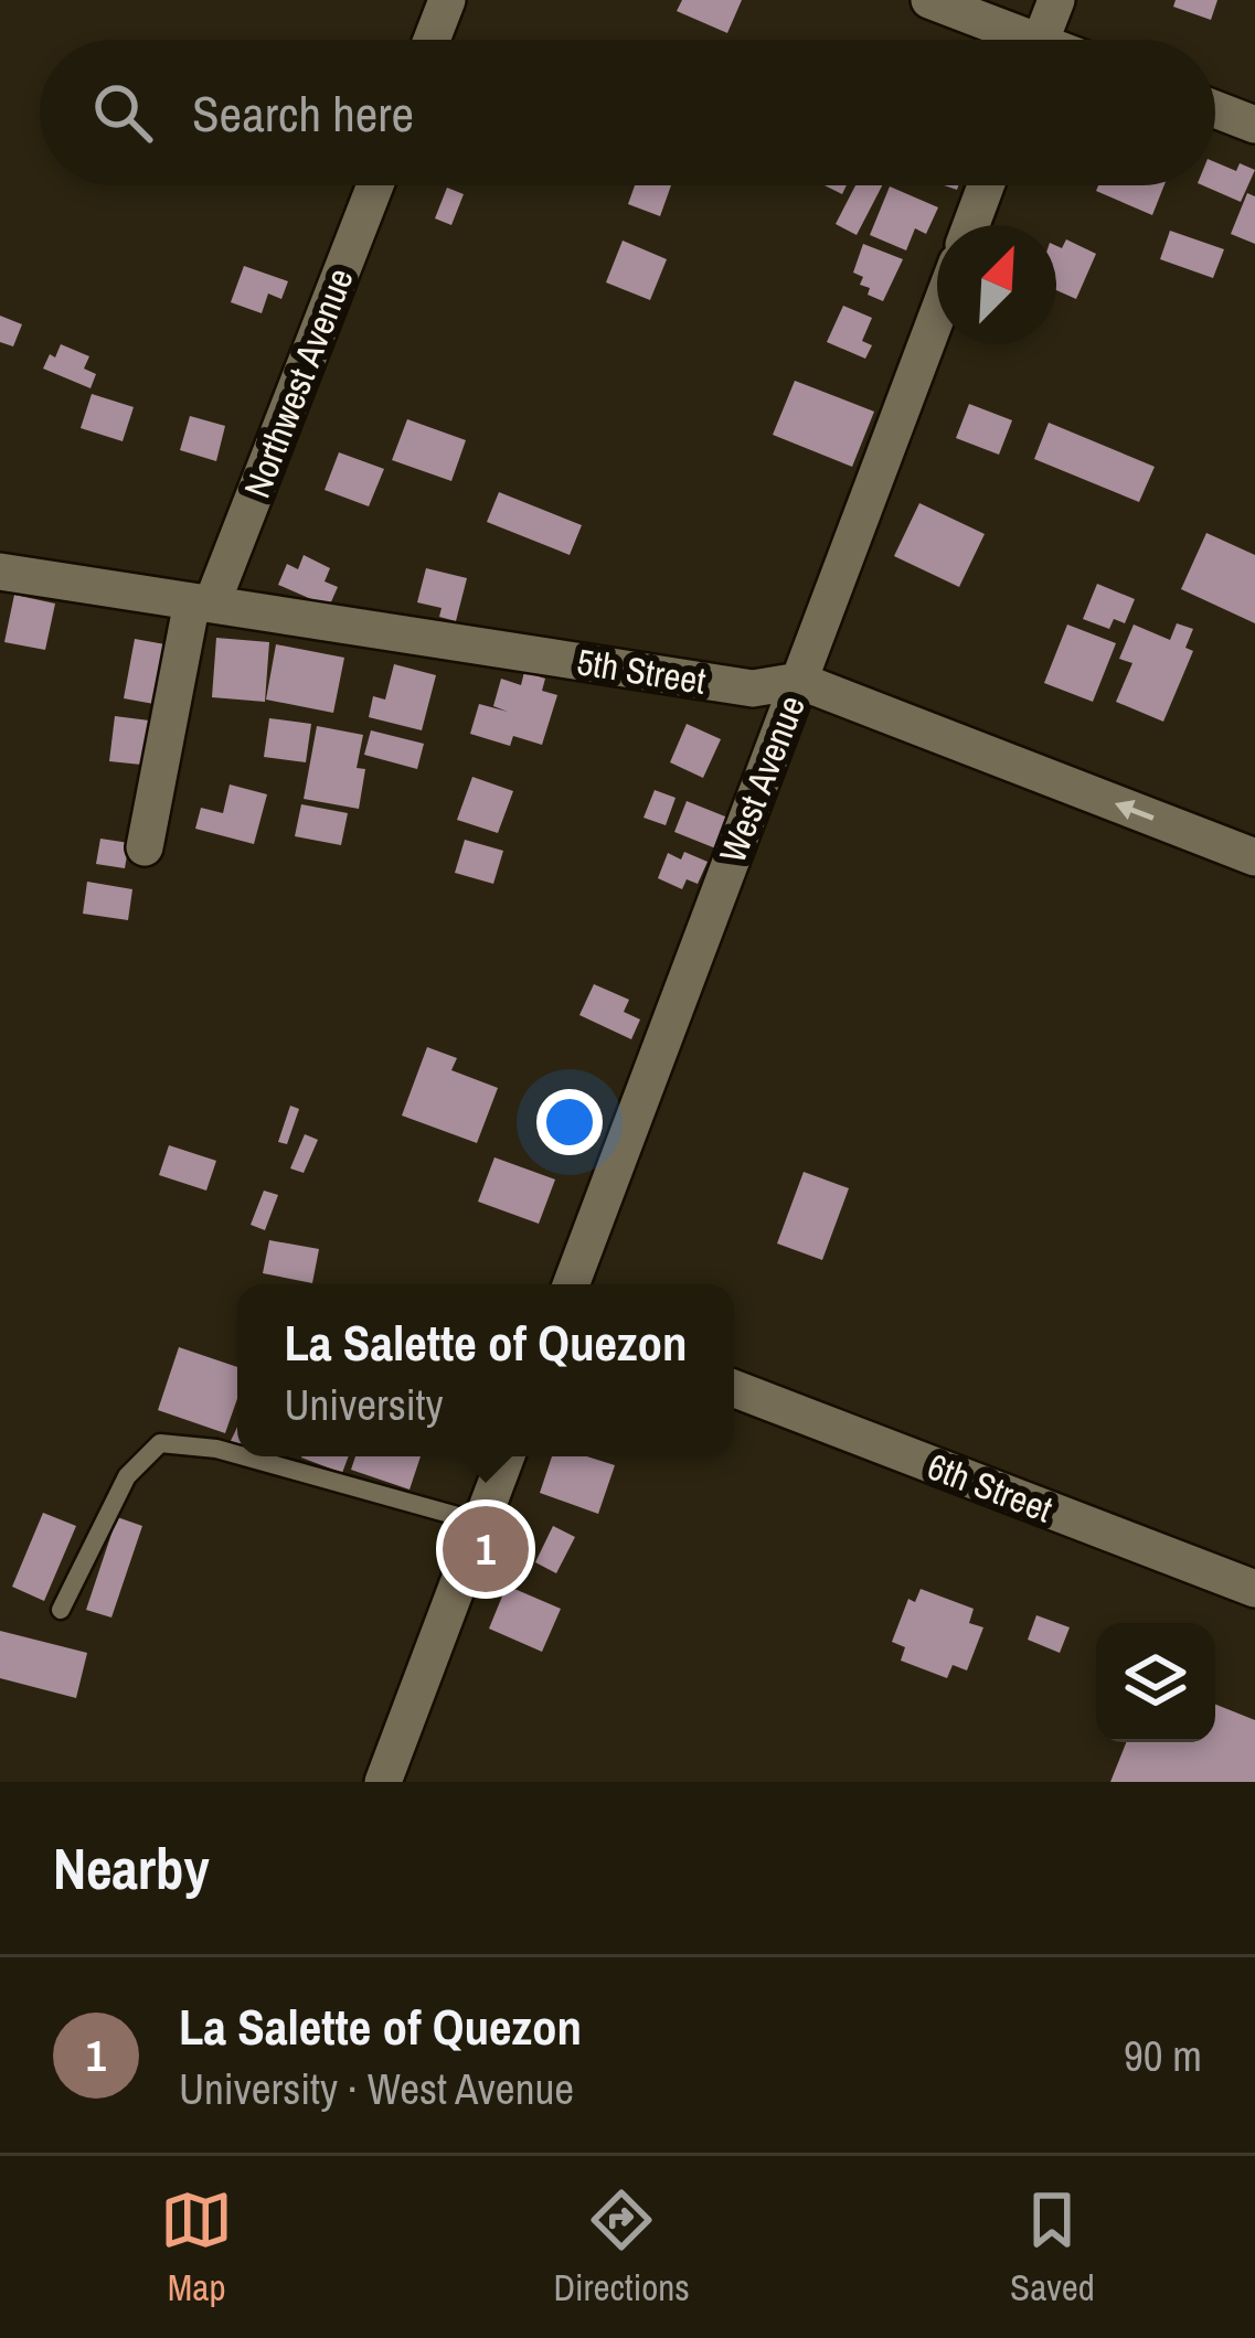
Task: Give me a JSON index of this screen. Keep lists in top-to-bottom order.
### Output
{
  "streets": {
    "street": [
      "Northwest Avenue",
      "5th Street",
      "West Avenue",
      "6th Street"
    ]
  },
  "crossings": [
    ["Northwest Avenue", "5th Street"],
    ["5th Street", "West Avenue"]
  ],
  "one_way": ["5th Street"],
  "north": "top right",
  "page": {
    "search": "Search here",
    "popup": ["La Salette of Quezon", "University"],
    "pins": "1",
    "heading": "Nearby",
    "list": [
      {
        "mark": "1",
        "name": "La Salette of Quezon",
        "note": "University · West Avenue",
        "value": "90 m"
      }
    ],
    "nav": ["Map", "Directions", "Saved"]
  }
}
